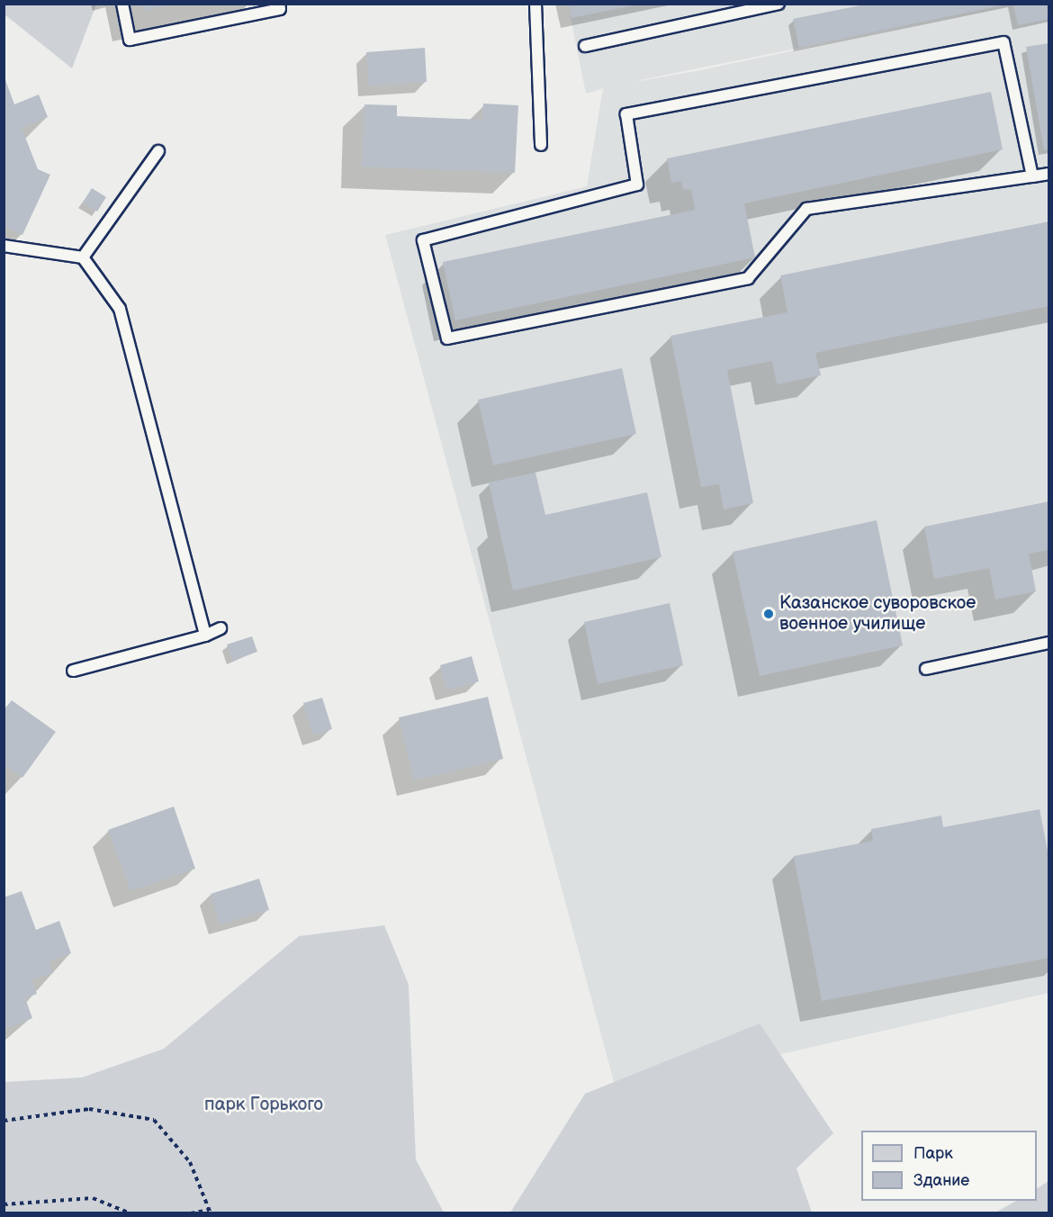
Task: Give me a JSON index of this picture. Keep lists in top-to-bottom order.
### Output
{
  "parks": ["парк Горького"],
  "places": ["Казанское суворовское военное училище"],
  "legend": ["Парк", "Здание"]
}
